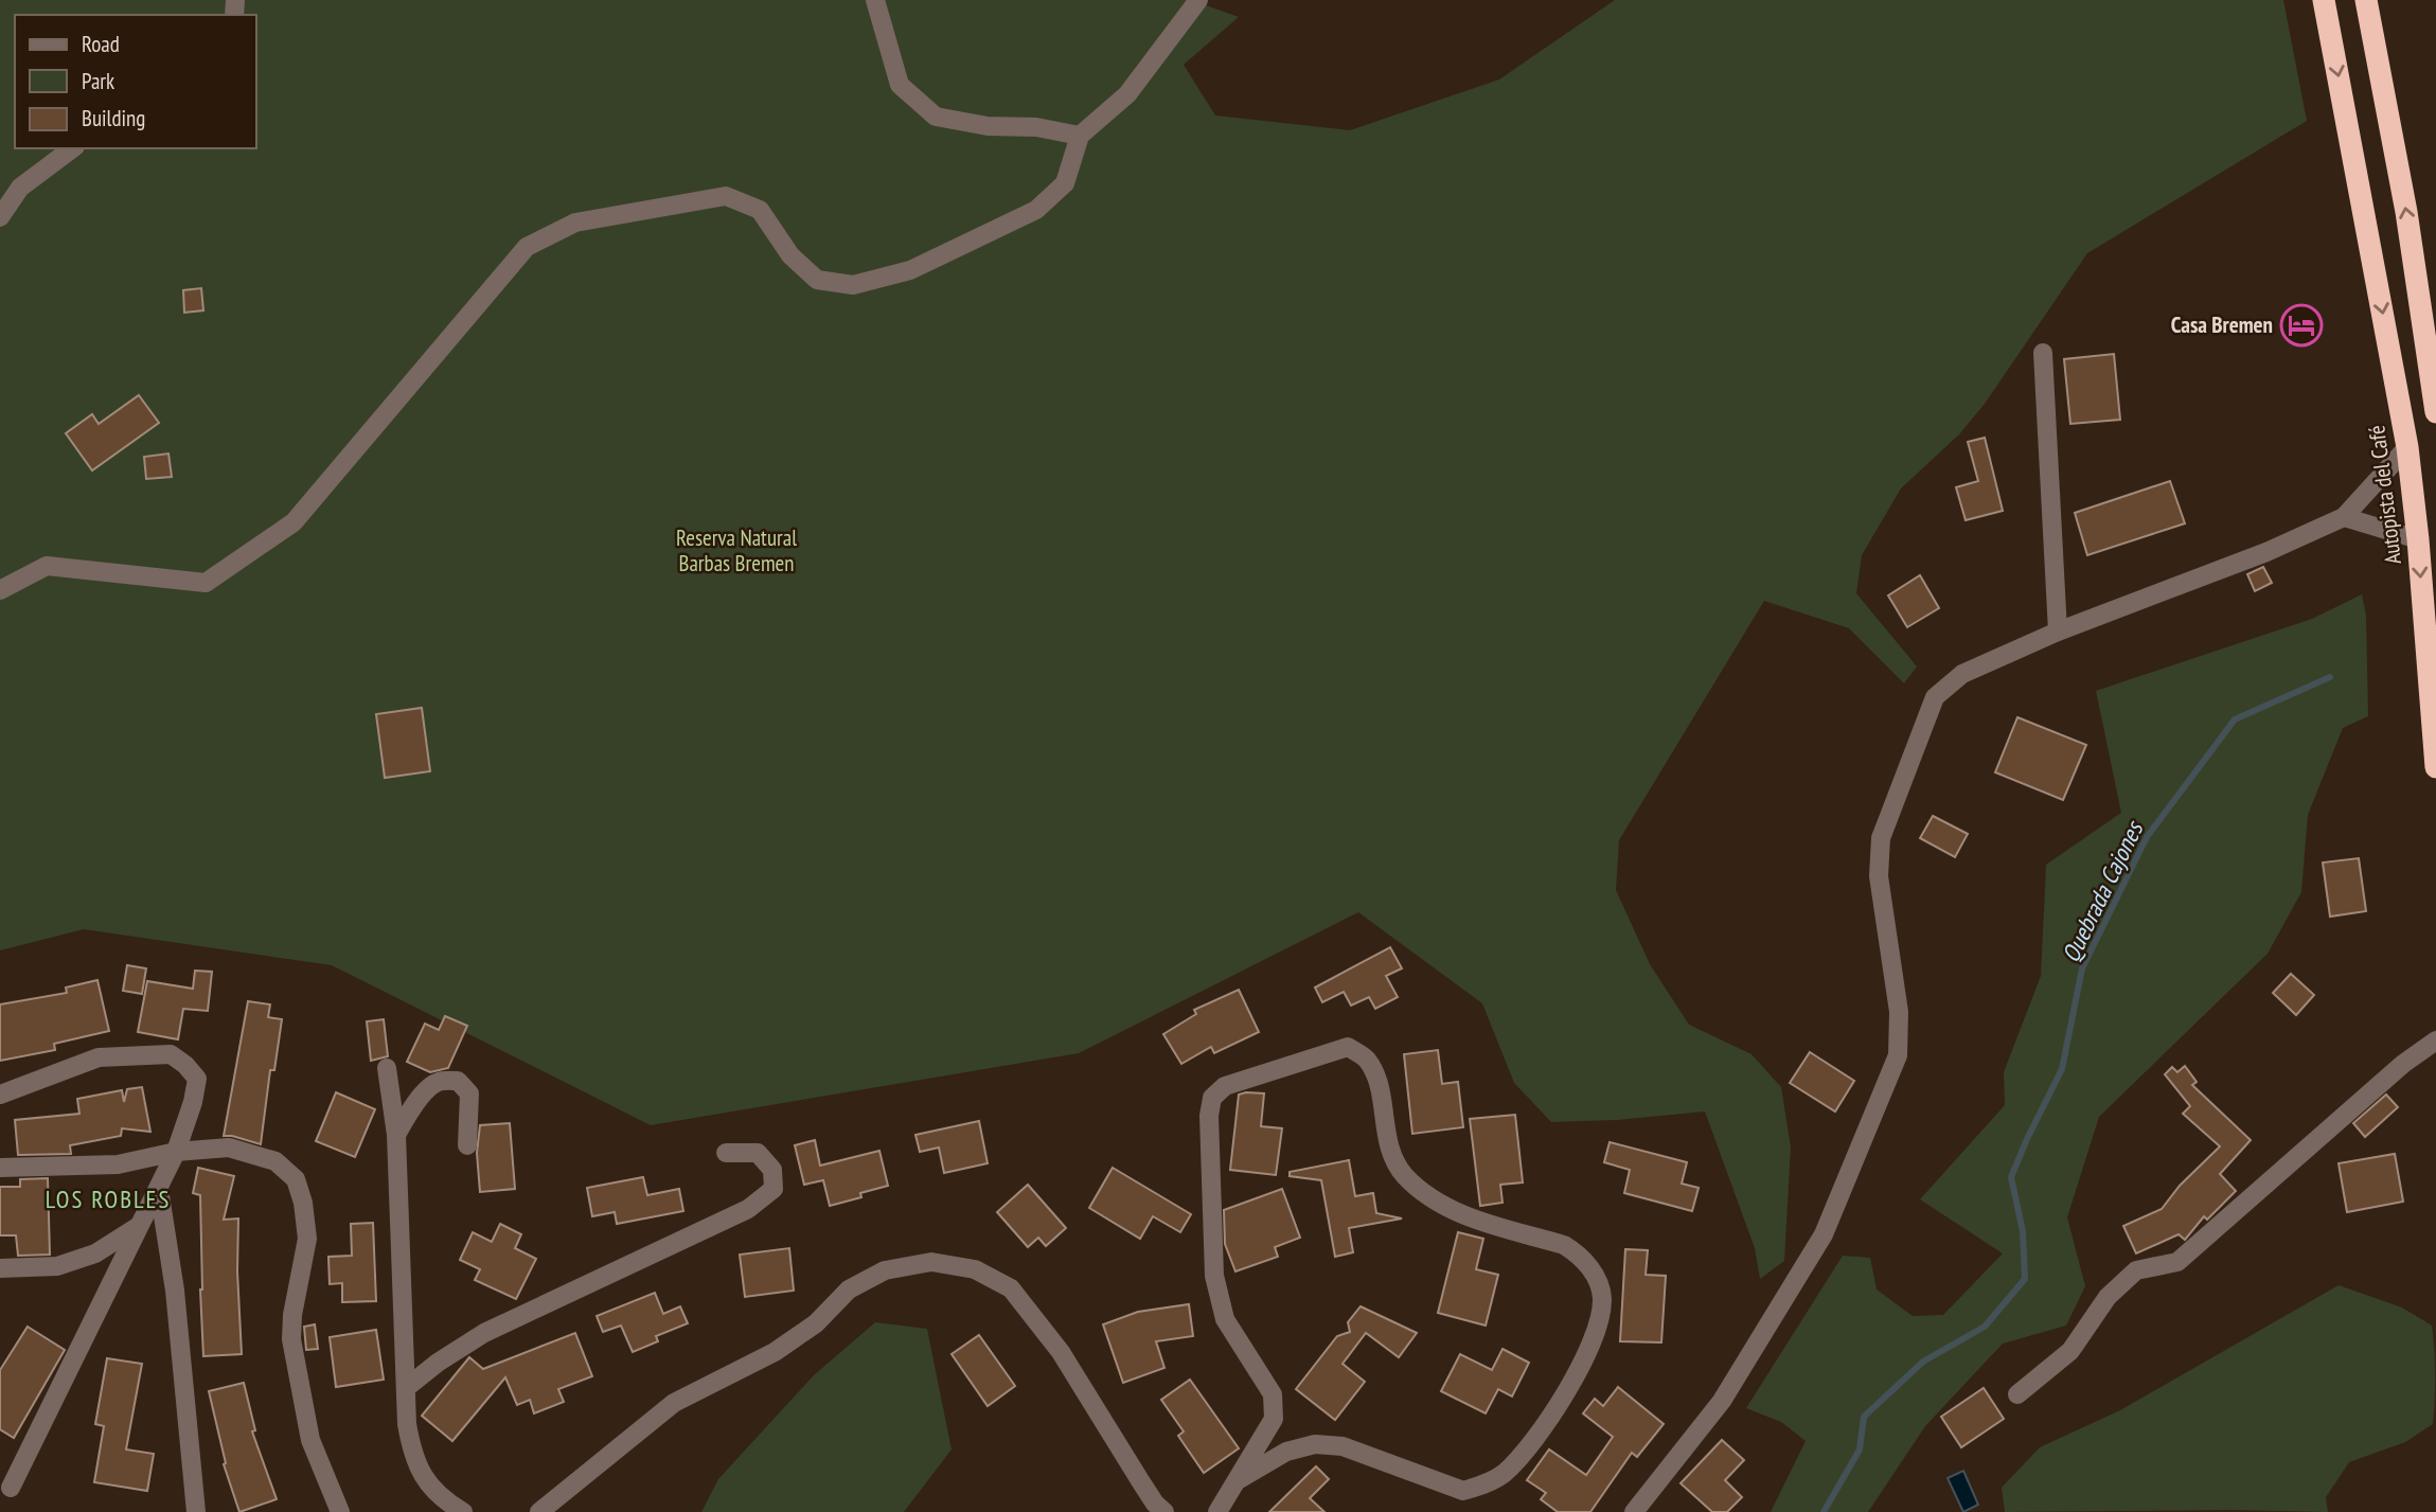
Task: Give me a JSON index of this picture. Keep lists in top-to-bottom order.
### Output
{
  "streets": {
    "highway": ["Autopista del Café"]
  },
  "districts": ["LOS ROBLES"],
  "water": ["Quebrada Cajones"],
  "parks": ["Reserva Natural Barbas Bremen"],
  "places": {
    "hotel": ["Casa Bremen"]
  },
  "legend": ["Road", "Park", "Building"]
}
